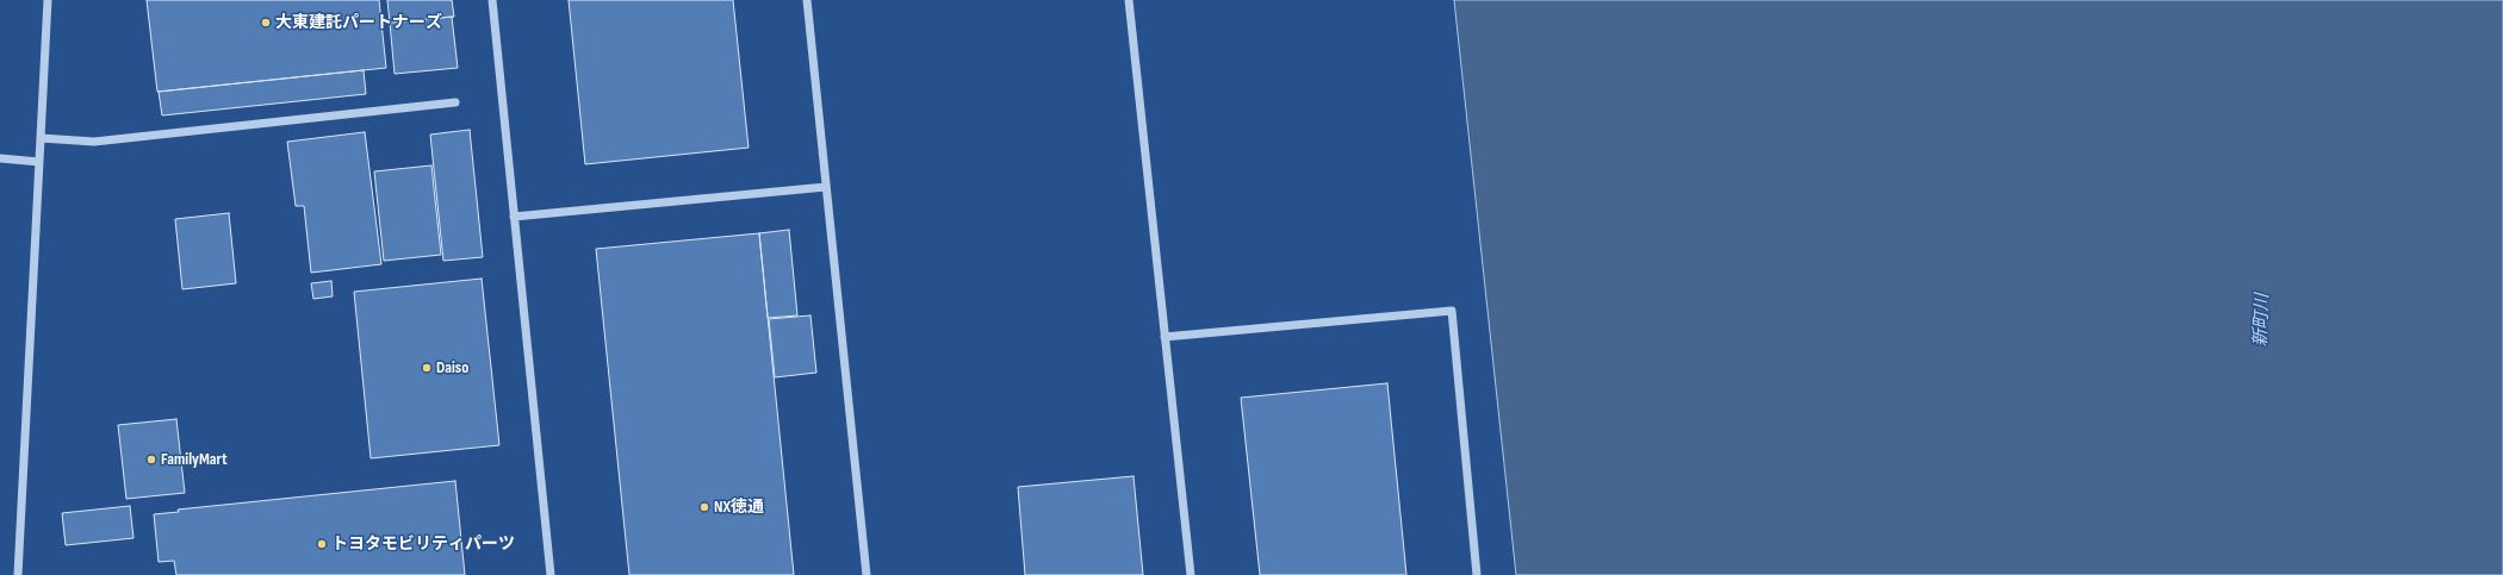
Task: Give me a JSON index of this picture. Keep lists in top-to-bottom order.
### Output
{
  "water": ["新町川"],
  "places": [
    "大東建託パートナーズ",
    "Daiso",
    "FamilyMart",
    "NX徳通",
    "トヨタモビリティパーツ"
  ]
}
